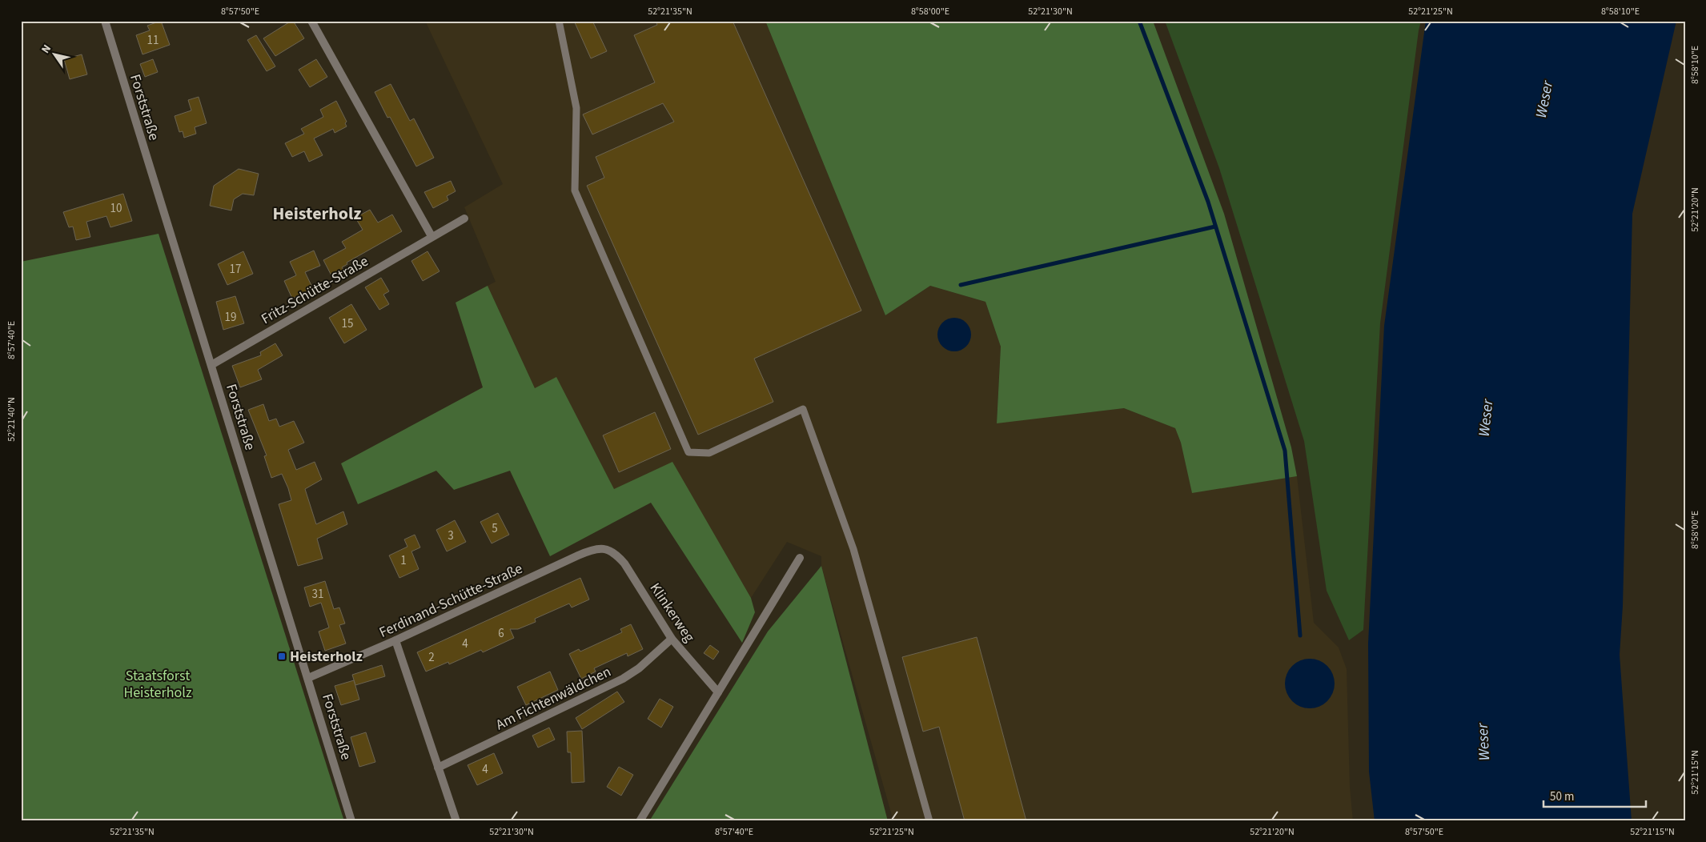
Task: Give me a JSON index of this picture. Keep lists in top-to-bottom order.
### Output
{
  "streets": {
    "street": [
      "Forststraße",
      "Fritz-Schütte-Straße",
      "Ferdinand-Schütte-Straße",
      "Klinkerweg",
      "Am Fichtenwäldchen"
    ]
  },
  "crossings": [
    ["Forststraße", "Fritz-Schütte-Straße"],
    ["Forststraße", "Ferdinand-Schütte-Straße"],
    ["Ferdinand-Schütte-Straße", "Klinkerweg"],
    ["Klinkerweg", "Am Fichtenwäldchen"]
  ],
  "districts": ["Heisterholz"],
  "water": ["Weser"],
  "parks": ["Staatsforst Heisterholz"],
  "places": {
    "transit": ["Heisterholz"]
  },
  "house_numbers": [
    "11",
    "10",
    "17",
    "19",
    "15",
    "5",
    "3",
    "1",
    "31",
    "6",
    "4",
    "2",
    "4"
  ],
  "scale_bar": "50 m",
  "north": "top left",
  "coordinates": [
    "8°57'50\"E",
    "52°21'35\"N",
    "8°58'00\"E",
    "52°21'30\"N",
    "52°21'25\"N",
    "8°58'10\"E",
    "52°21'20\"N",
    "8°57'40\"E",
    "52°21'40\"N",
    "52°21'15\"N"
  ]
}
